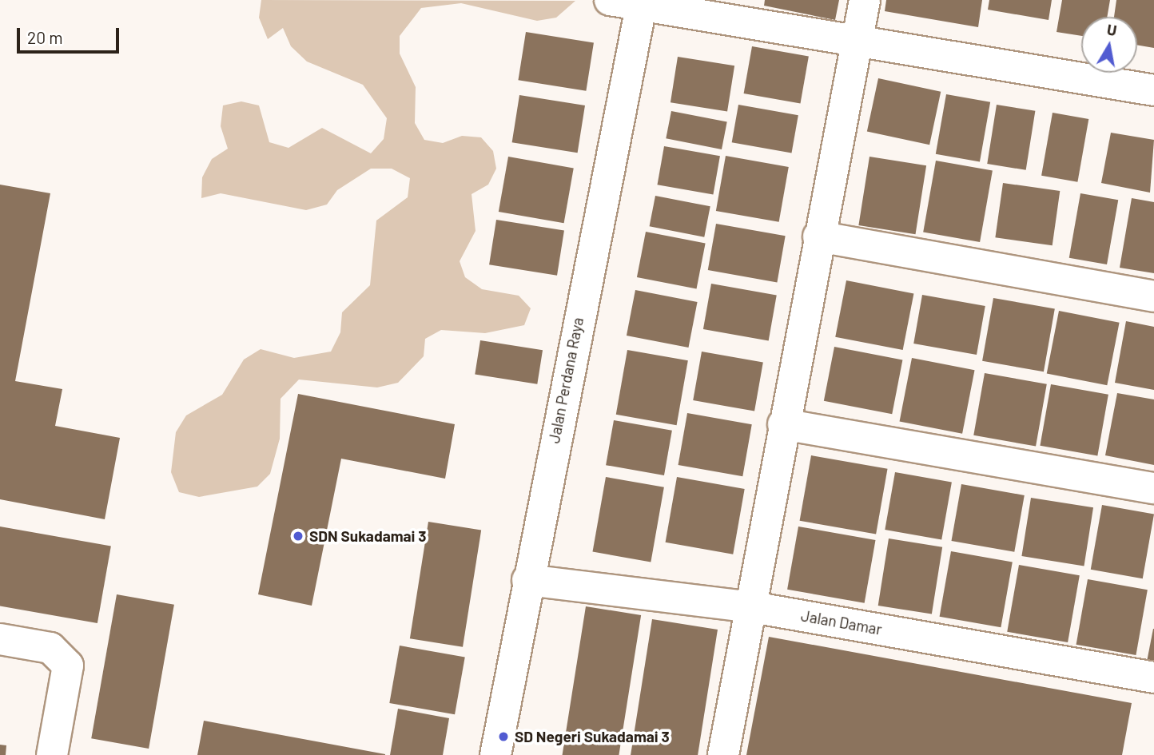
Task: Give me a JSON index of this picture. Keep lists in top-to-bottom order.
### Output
{
  "streets": {
    "street": ["Jalan Perdana Raya", "Jalan Damar"]
  },
  "crossings": [
    ["Jalan Perdana Raya", "Jalan Damar"]
  ],
  "places": ["SDN Sukadamai 3", "SD Negeri Sukadamai 3"],
  "scale_bar": "20 m",
  "north": "top"
}
